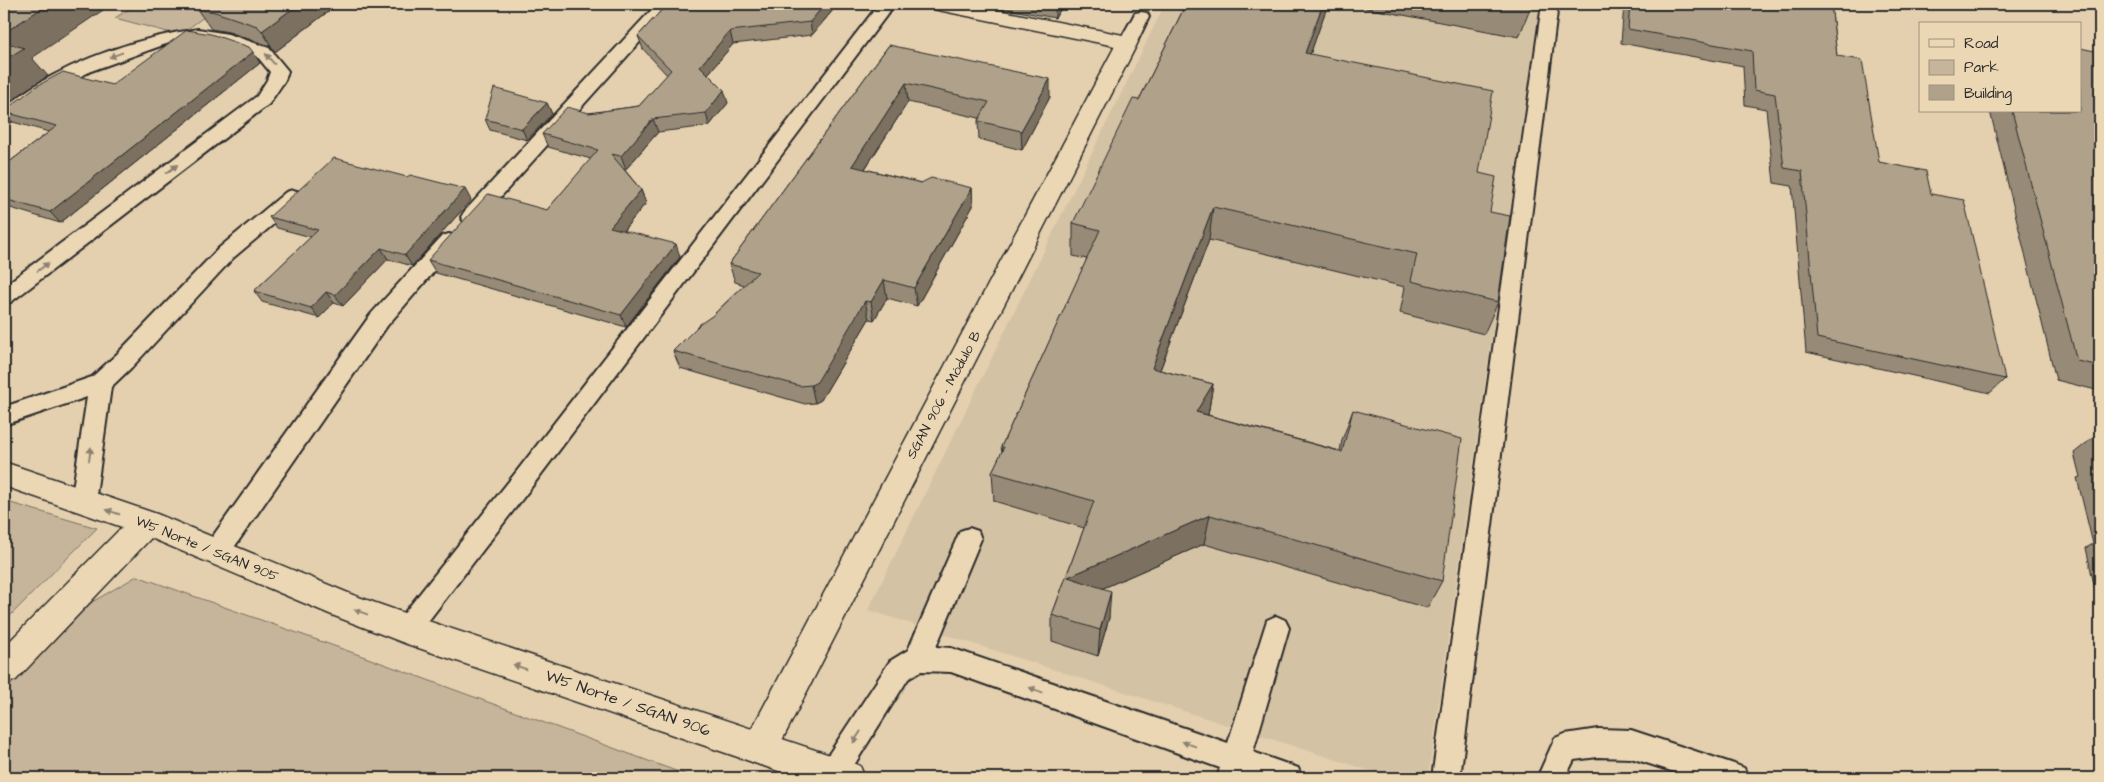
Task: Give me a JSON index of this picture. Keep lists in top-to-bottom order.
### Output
{
  "streets": {
    "street": ["SGAN 906 - Módulo B", "W5 Norte / SGAN 905", "W5 Norte / SGAN 906"]
  },
  "crossings": [
    ["SGAN 906 - Módulo B", "W5 Norte / SGAN 906"],
    ["W5 Norte / SGAN 905", "W5 Norte / SGAN 906"]
  ],
  "one_way": ["W5 Norte / SGAN 905", "W5 Norte / SGAN 906"],
  "legend": ["Road", "Park", "Building"]
}
